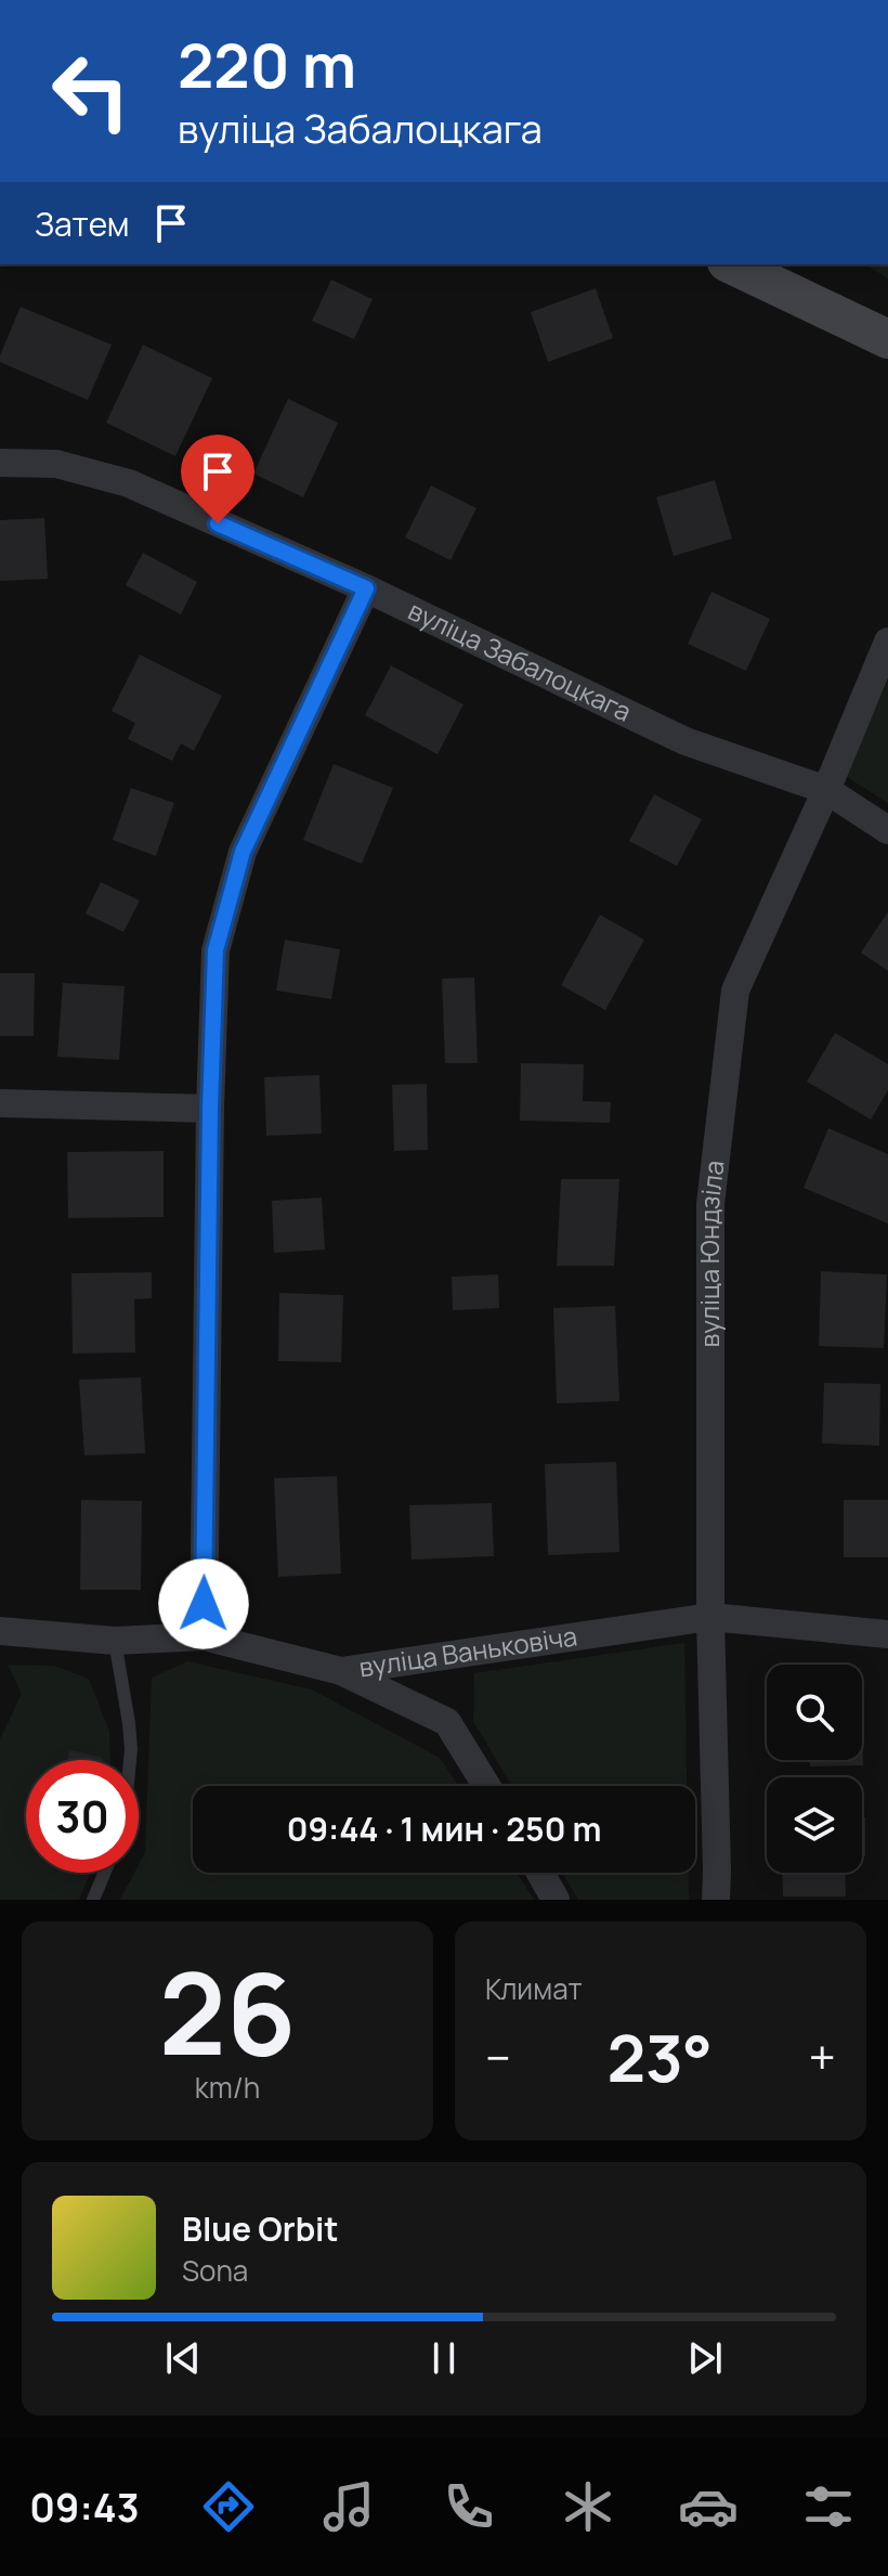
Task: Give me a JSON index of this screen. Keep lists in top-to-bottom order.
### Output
{
  "streets": {
    "street": ["вуліца Забалоцкага", "вуліца Юндзіла", "вуліца Ваньковіча"]
  },
  "crossings": [
    ["вуліца Забалоцкага", "вуліца Юндзіла"],
    ["вуліца Юндзіла", "вуліца Ваньковіча"]
  ],
  "page": {
    "turn": ["220 m", "вуліца Забалоцкага"],
    "then": "Затем",
    "limit": "30",
    "trip": "09:44 · 1 мин · 250 m",
    "tile": [
      ["26", "km/h"],
      "Климат"
    ],
    "heat": ["−", "23°", "+"],
    "song": ["Blue Orbit", "Sona"],
    "tabs": "09:43"
  }
}
